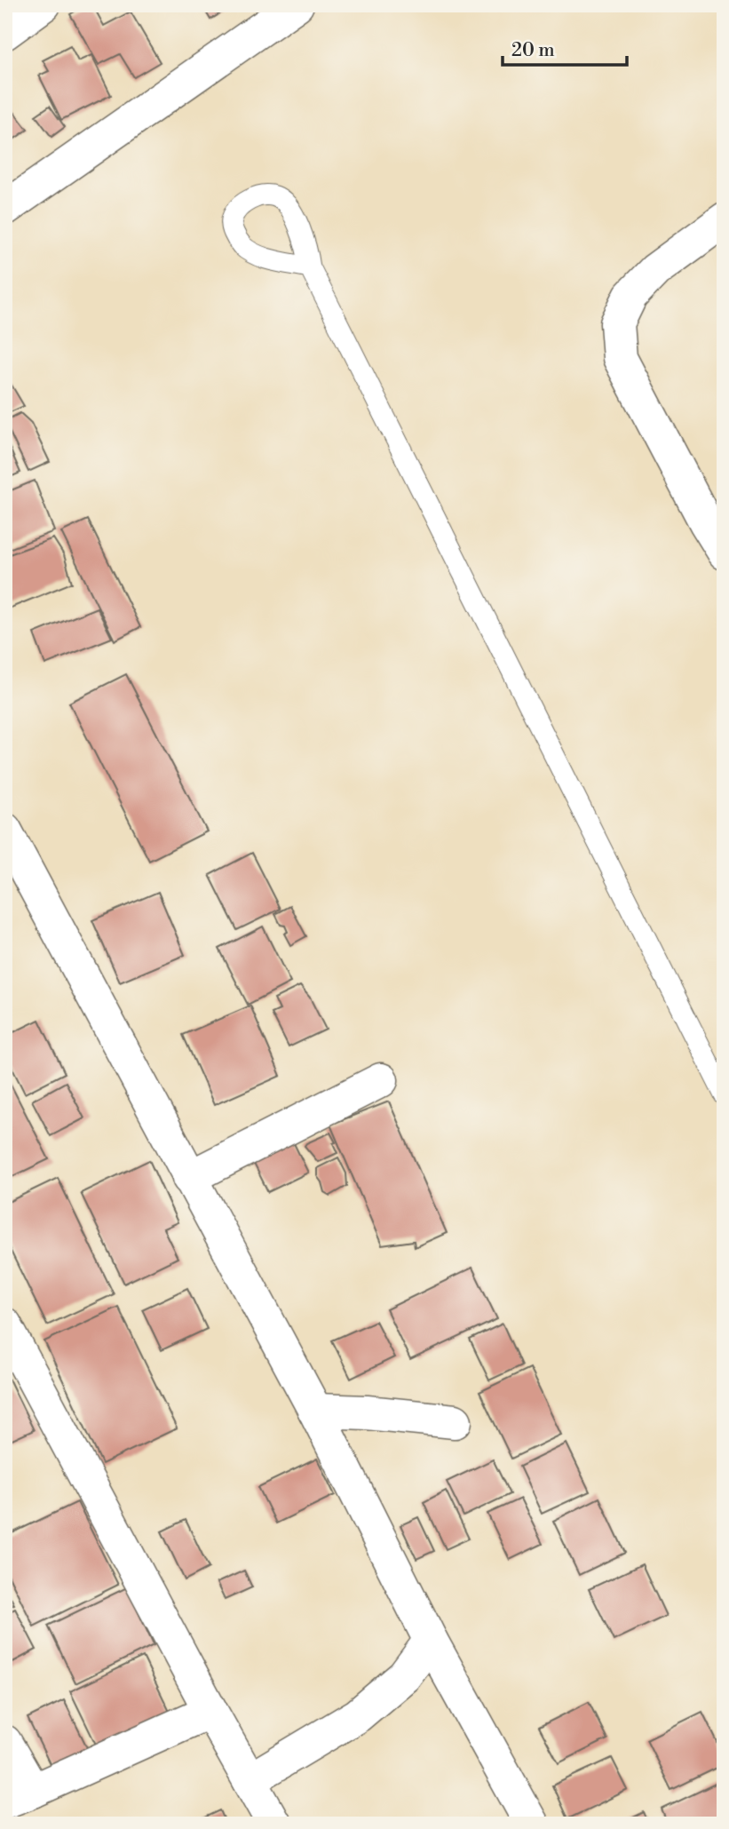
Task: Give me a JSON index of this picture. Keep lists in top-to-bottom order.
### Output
{
  "scale_bar": "20 m"
}
